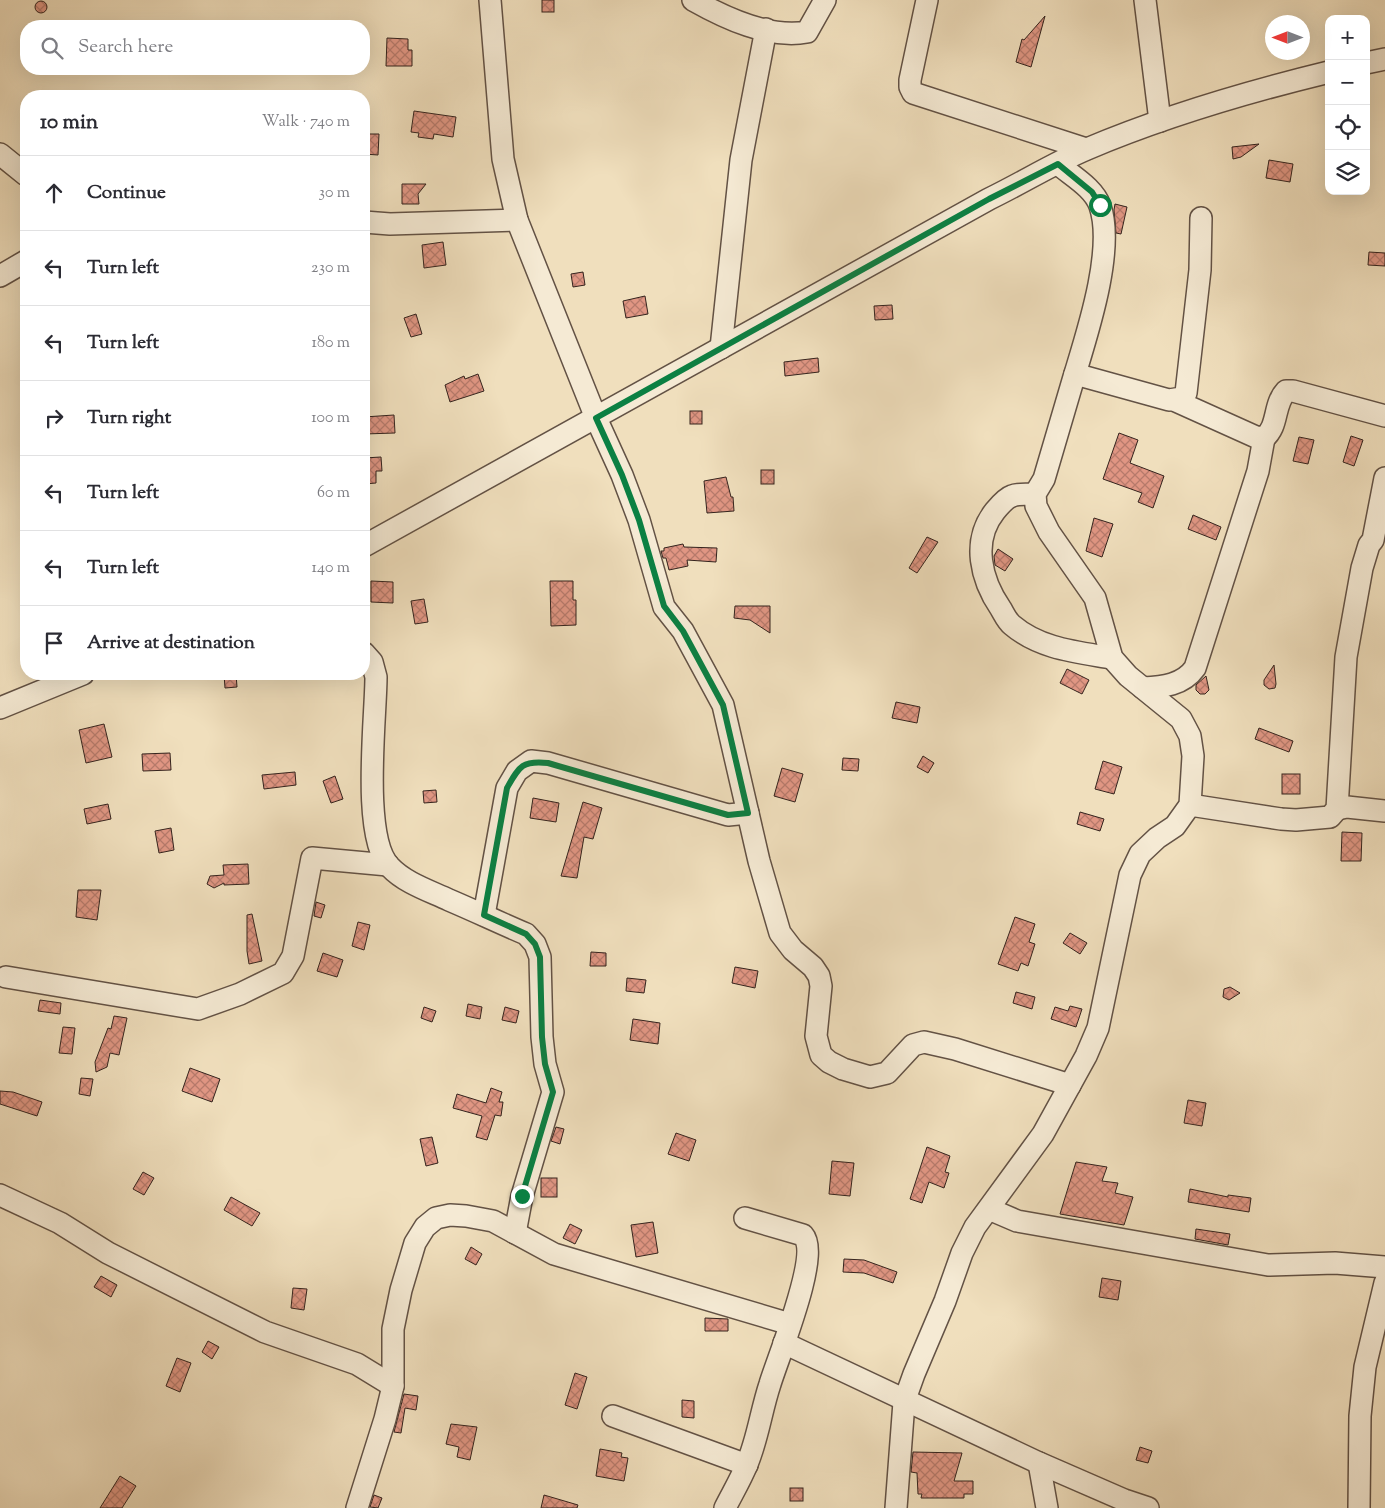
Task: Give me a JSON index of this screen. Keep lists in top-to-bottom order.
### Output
{
  "north": "left",
  "page": {
    "map_buttons": ["+", "−"],
    "search": "Search here",
    "heading": ["10 min", "Walk · 740 m"],
    "list": [
      ["Continue", "30 m"],
      ["Turn left", "230 m"],
      ["Turn left", "180 m"],
      ["Turn right", "100 m"],
      ["Turn left", "60 m"],
      ["Turn left", "140 m"],
      "Arrive at destination"
    ]
  }
}
